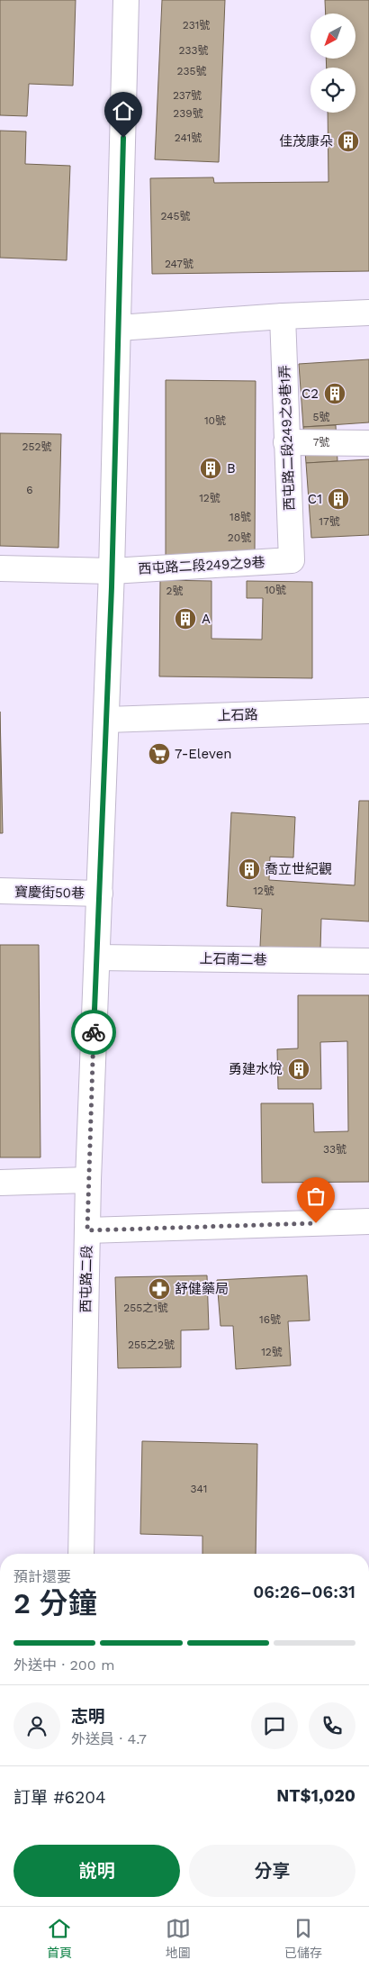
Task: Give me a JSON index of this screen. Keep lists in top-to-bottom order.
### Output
{
  "streets": {
    "street": [
      "西屯路二段249之9巷1弄",
      "西屯路二段249之9巷",
      "上石路",
      "寶慶街50巷",
      "上石南二巷",
      "西屯路二段"
    ]
  },
  "crossings": [
    ["西屯路二段249之9巷1弄", "西屯路二段249之9巷"],
    ["西屯路二段249之9巷", "西屯路二段"],
    ["上石路", "西屯路二段"],
    ["寶慶街50巷", "西屯路二段"],
    ["上石南二巷", "西屯路二段"]
  ],
  "places": {
    "building": [
      "佳茂康朵",
      "C2",
      "B",
      "C1",
      "A",
      "喬立世紀觀",
      "勇建水悅"
    ],
    "supermarket": ["7-Eleven"],
    "pharmacy": ["舒健藥局"]
  },
  "house_numbers": [
    "231號",
    "233號",
    "235號",
    "237號",
    "239號",
    "241號",
    "245號",
    "247號",
    "5號",
    "10號",
    "7號",
    "252號",
    "6",
    "12號",
    "18號",
    "17號",
    "20號",
    "10號",
    "2號",
    "12號",
    "33號",
    "255之1號",
    "16號",
    "255之2號",
    "12號",
    "341"
  ],
  "north": "bottom left",
  "page": {
    "heading": ["2 分鐘", "預計還要", "06:26–06:31"],
    "panel": [
      "志明",
      "外送員 · 4.7",
      "訂單 #6204",
      "NT$1,020"
    ],
    "bar": "外送中 · 200 m",
    "buttons": ["說明", "分享"],
    "tabs": ["首頁", "地圖", "已儲存"]
  }
}
